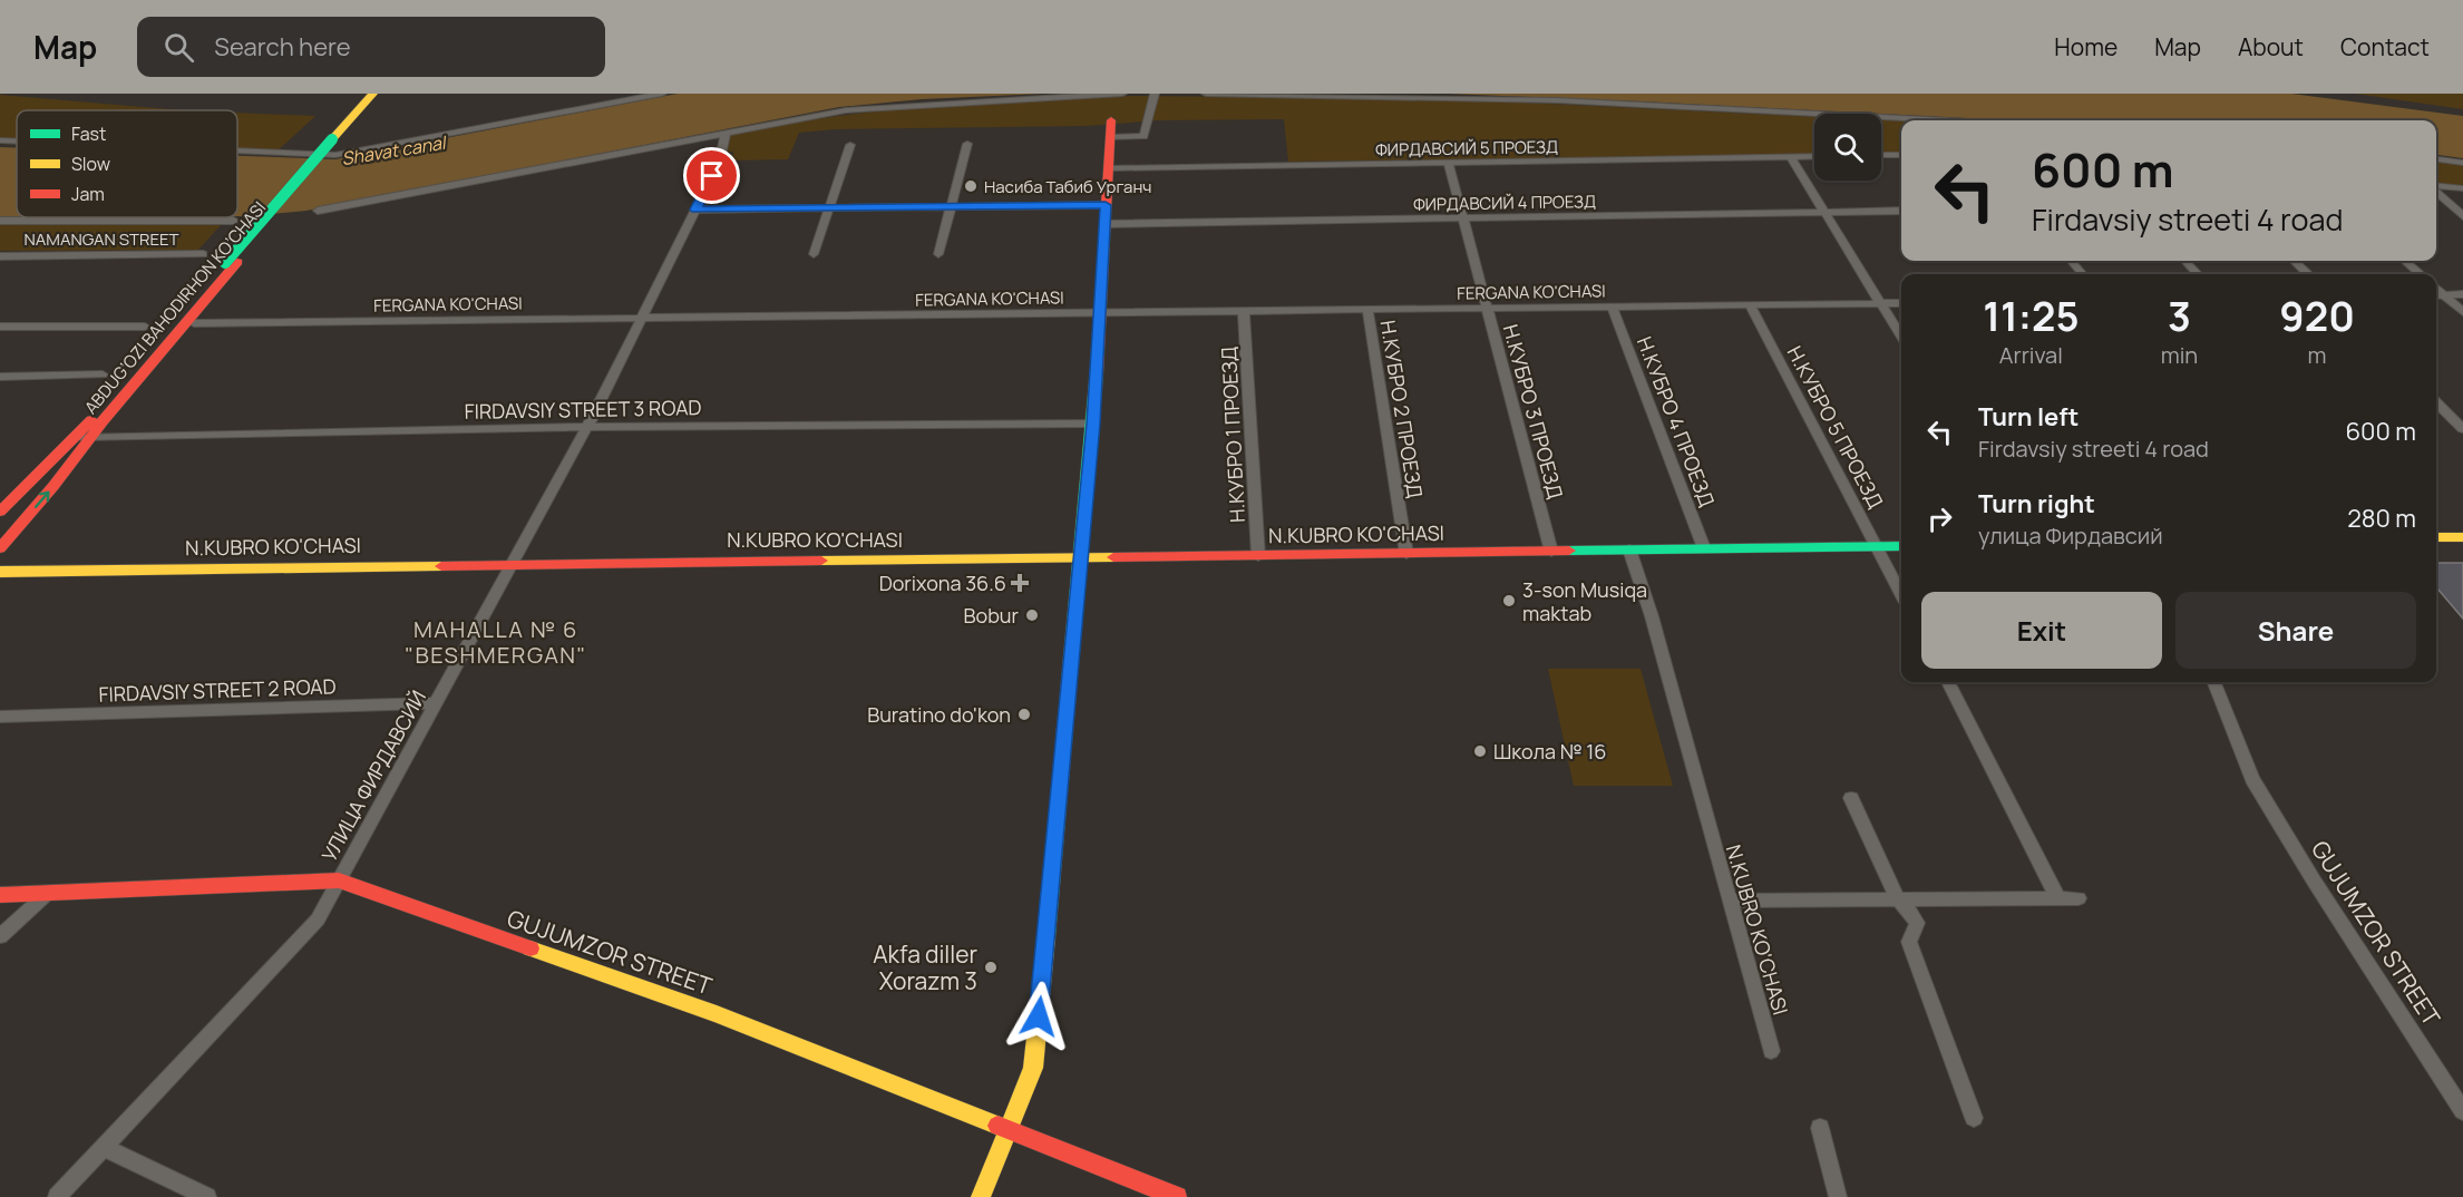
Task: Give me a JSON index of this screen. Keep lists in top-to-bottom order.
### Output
{
  "streets": {
    "street": [
      "ФИРДАВСИЙ 5 ПРОЕЗД",
      "ФИРДАВСИЙ 4 ПРОЕЗД",
      "NAMANGAN STREET",
      "FERGANA KO'CHASI",
      "ABDUG’OZI BAHODIRHON KO’CHASI",
      "FIRDAVSIY STREET 3 ROAD",
      "Н.КУБРО 2 ПРОЕЗД",
      "Н.КУБРО 3 ПРОЕЗД",
      "Н.КУБРО 4 ПРОЕЗД",
      "Н.КУБРО 5 ПРОЕЗД",
      "Н.КУБРО 1 ПРОЕЗД",
      "N.KUBRO KO'CHASI",
      "FIRDAVSIY STREET 2 ROAD",
      "УЛИЦА ФИРДАВСИЙ",
      "GUJUMZOR STREET"
    ]
  },
  "crossings": [
    ["ФИРДАВСИЙ 5 ПРОЕЗД", "Н.КУБРО 3 ПРОЕЗД"],
    ["ФИРДАВСИЙ 4 ПРОЕЗД", "Н.КУБРО 3 ПРОЕЗД"],
    ["FERGANA KO'CHASI", "Н.КУБРО 2 ПРОЕЗД"],
    ["FERGANA KO'CHASI", "Н.КУБРО 3 ПРОЕЗД"],
    ["FERGANA KO'CHASI", "Н.КУБРО 4 ПРОЕЗД"],
    ["FERGANA KO'CHASI", "Н.КУБРО 5 ПРОЕЗД"],
    ["FERGANA KO'CHASI", "Н.КУБРО 1 ПРОЕЗД"],
    ["FERGANA KO'CHASI", "УЛИЦА ФИРДАВСИЙ"],
    ["ABDUG’OZI BAHODIRHON KO’CHASI", "FIRDAVSIY STREET 3 ROAD"],
    ["FIRDAVSIY STREET 3 ROAD", "УЛИЦА ФИРДАВСИЙ"],
    ["Н.КУБРО 2 ПРОЕЗД", "N.KUBRO KO'CHASI"],
    ["Н.КУБРО 3 ПРОЕЗД", "N.KUBRO KO'CHASI"],
    ["Н.КУБРО 4 ПРОЕЗД", "N.KUBRO KO'CHASI"],
    ["Н.КУБРО 5 ПРОЕЗД", "N.KUBRO KO'CHASI"],
    ["Н.КУБРО 1 ПРОЕЗД", "N.KUBRO KO'CHASI"],
    ["N.KUBRO KO'CHASI", "УЛИЦА ФИРДАВСИЙ"],
    ["FIRDAVSIY STREET 2 ROAD", "УЛИЦА ФИРДАВСИЙ"],
    ["УЛИЦА ФИРДАВСИЙ", "GUJUMZOR STREET"]
  ],
  "districts": ["MAHALLA № 6 \"BESHMERGAN\""],
  "water": ["Shavat canal"],
  "places": {
    "other": [
      "Насиба Табиб Урганч",
      "3-son Musiqa maktab",
      "Bobur",
      "Buratino do'kon",
      "Школа № 16",
      "Akfa diller Xorazm 3"
    ],
    "health": ["Dorixona 36.6"]
  },
  "legend": ["Fast", "Slow", "Jam"],
  "page": {
    "header": "Map",
    "search": "Search here",
    "nav": [
      "Home",
      "Map",
      "About",
      "Contact"
    ],
    "turn": ["600 m", "Firdavsiy streeti 4 road"],
    "eta": [
      "11:25",
      "Arrival",
      "3",
      "min",
      "920",
      "m"
    ],
    "list": [
      {
        "name": "Turn left",
        "note": "Firdavsiy streeti 4 road",
        "value": "600 m"
      },
      {
        "name": "Turn right",
        "note": "улица Фирдавсий",
        "value": "280 m"
      }
    ],
    "buttons": ["Exit", "Share"]
  }
}
